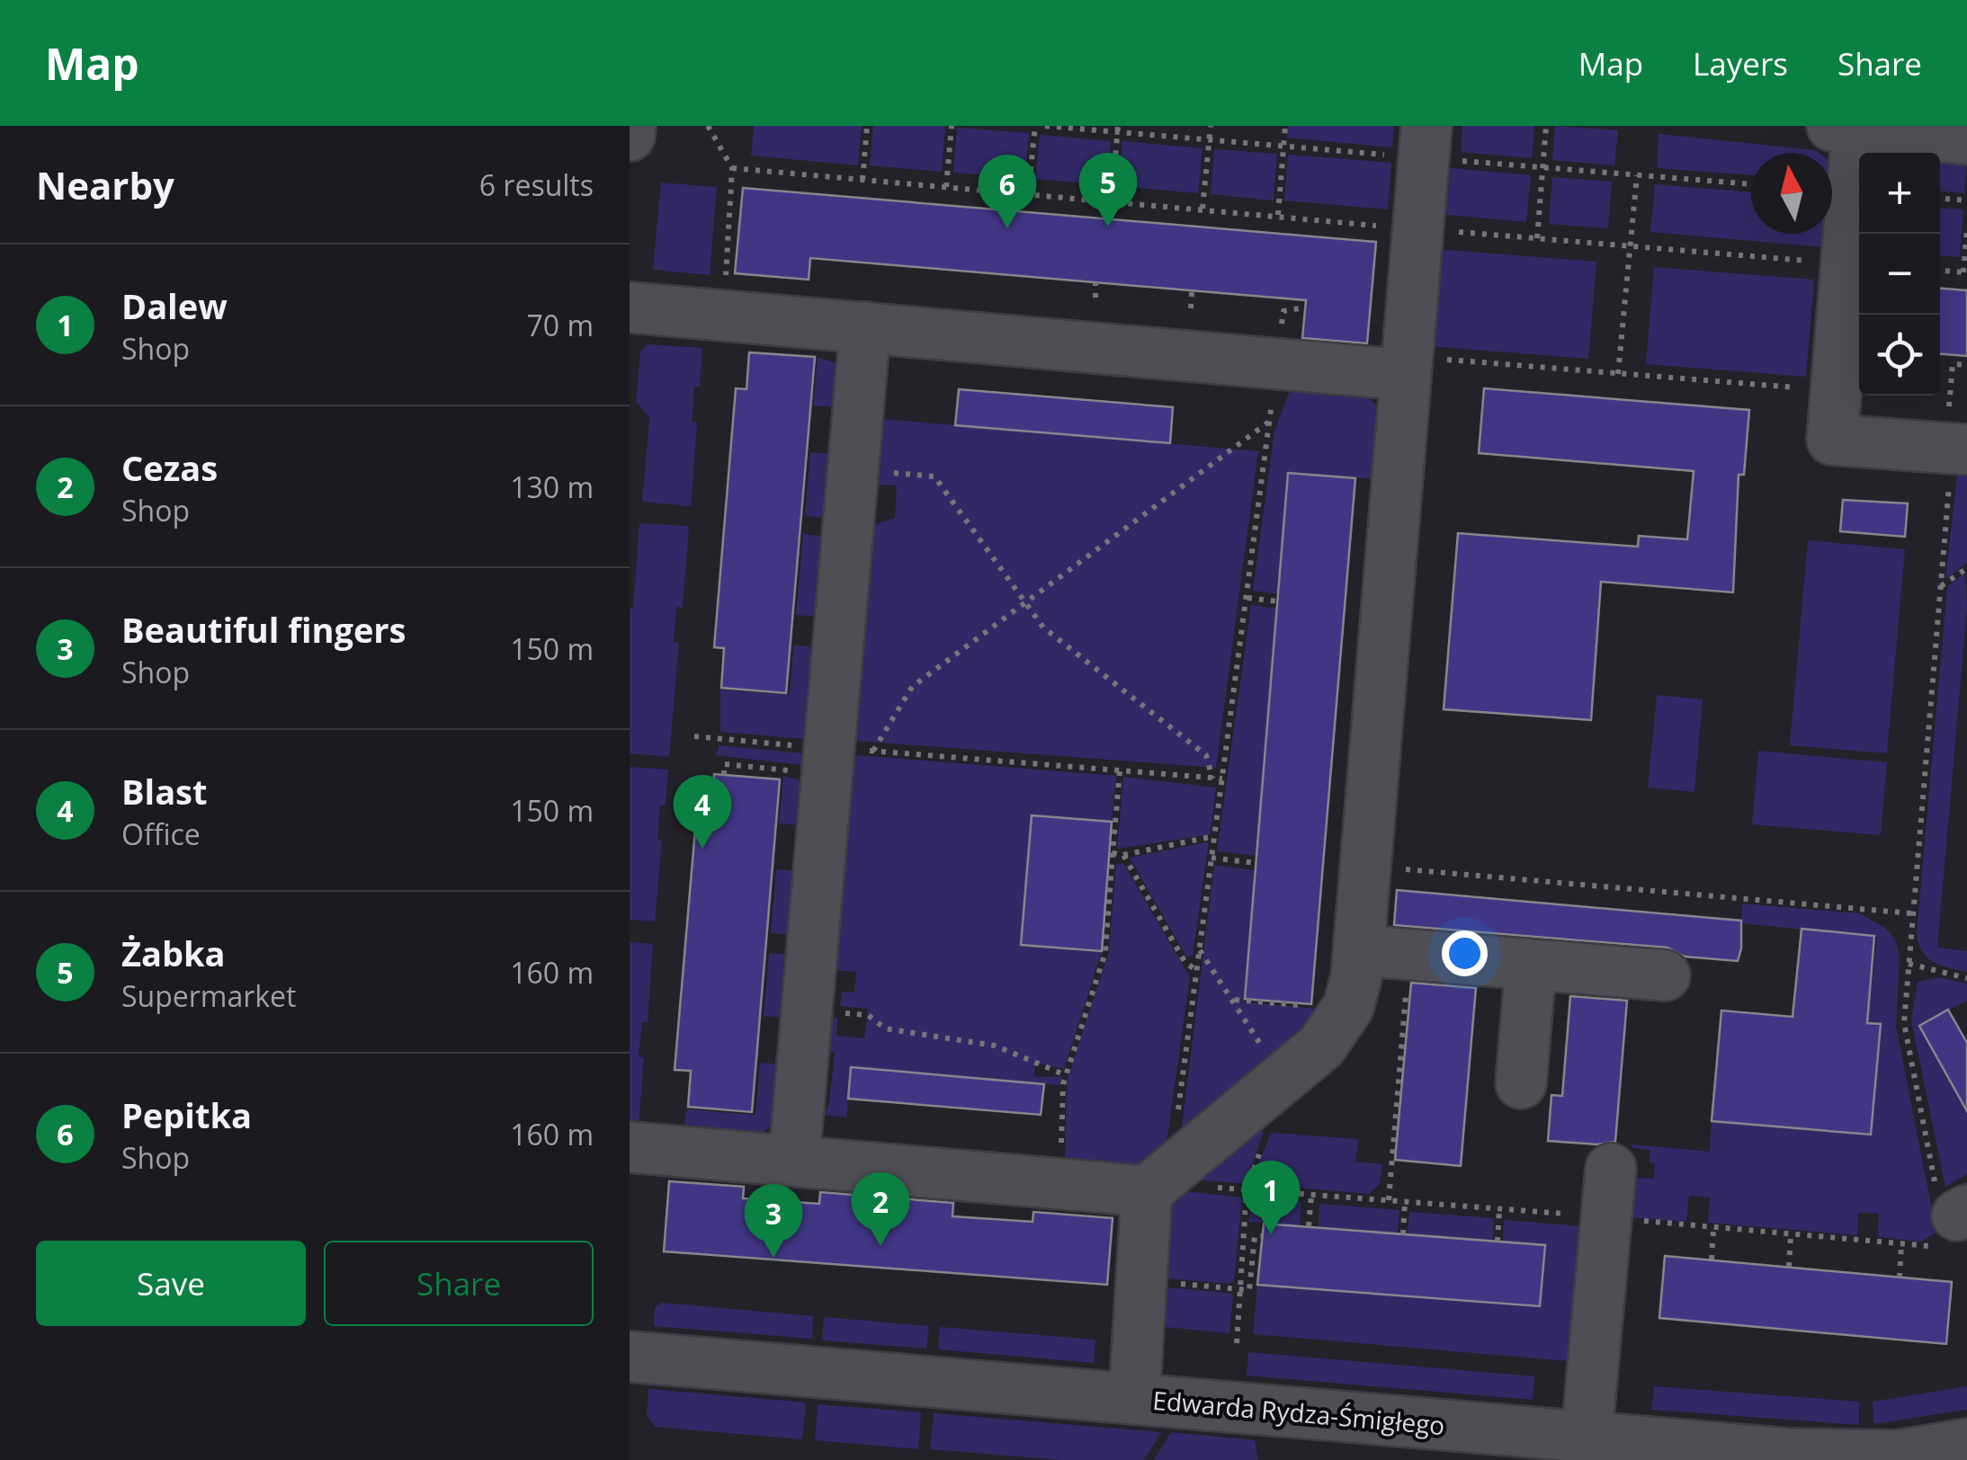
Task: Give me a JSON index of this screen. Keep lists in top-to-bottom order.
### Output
{
  "streets": {
    "street": ["Edwarda Rydza-Śmigłego"]
  },
  "north": "top",
  "page": {
    "header": "Map",
    "nav": ["Map", "Layers", "Share"],
    "heading": ["Nearby", "6 results"],
    "map_buttons": ["+", "−"],
    "pins": [
      "5",
      "6",
      "4",
      "1",
      "2",
      "3"
    ],
    "list": [
      {
        "mark": "1",
        "name": "Dalew",
        "note": "Shop",
        "value": "70 m"
      },
      {
        "mark": "2",
        "name": "Cezas",
        "note": "Shop",
        "value": "130 m"
      },
      {
        "mark": "3",
        "name": "Beautiful fingers",
        "note": "Shop",
        "value": "150 m"
      },
      {
        "mark": "4",
        "name": "Blast",
        "note": "Office",
        "value": "150 m"
      },
      {
        "mark": "5",
        "name": "Żabka",
        "note": "Supermarket",
        "value": "160 m"
      },
      {
        "mark": "6",
        "name": "Pepitka",
        "note": "Shop",
        "value": "160 m"
      }
    ],
    "buttons": ["Save", "Share"]
  }
}
